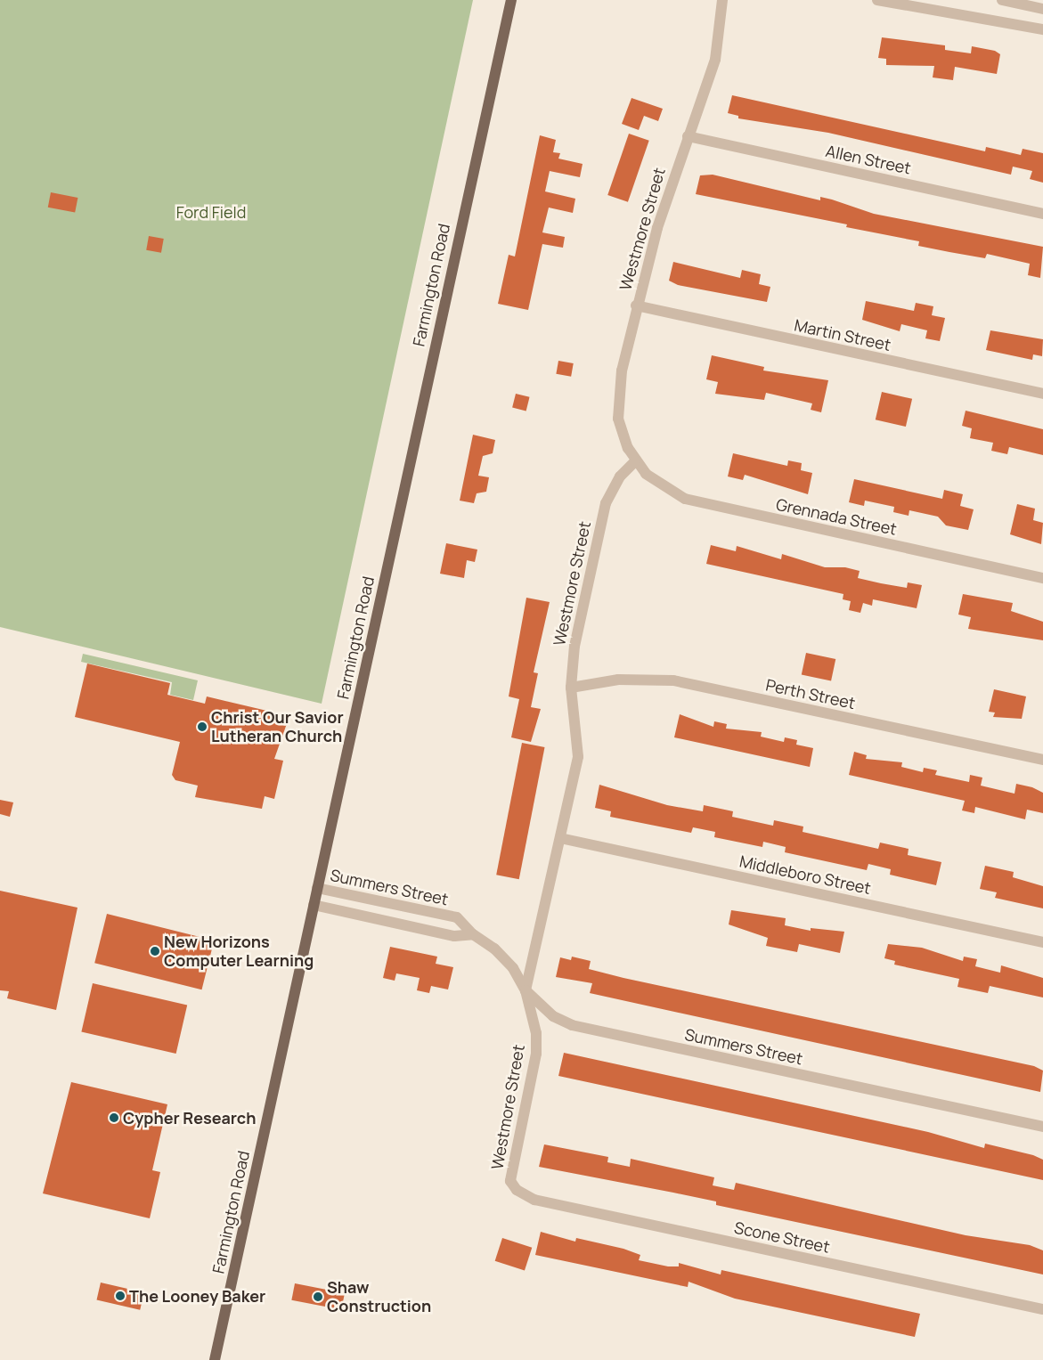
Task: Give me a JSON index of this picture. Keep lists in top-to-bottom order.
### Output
{
  "streets": {
    "main road": ["Farmington Road"],
    "street": [
      "Allen Street",
      "Westmore Street",
      "Martin Street",
      "Grennada Street",
      "Perth Street",
      "Middleboro Street",
      "Summers Street",
      "Scone Street"
    ]
  },
  "crossings": [
    ["Allen Street", "Westmore Street"],
    ["Westmore Street", "Martin Street"],
    ["Westmore Street", "Grennada Street"],
    ["Westmore Street", "Perth Street"],
    ["Westmore Street", "Middleboro Street"],
    ["Westmore Street", "Summers Street"],
    ["Westmore Street", "Scone Street"],
    ["Farmington Road", "Summers Street"]
  ],
  "parks": ["Ford Field"],
  "places": [
    "Christ Our Savior Lutheran Church",
    "New Horizons Computer Learning",
    "Cypher Research",
    "The Looney Baker",
    "Shaw Construction"
  ]
}
